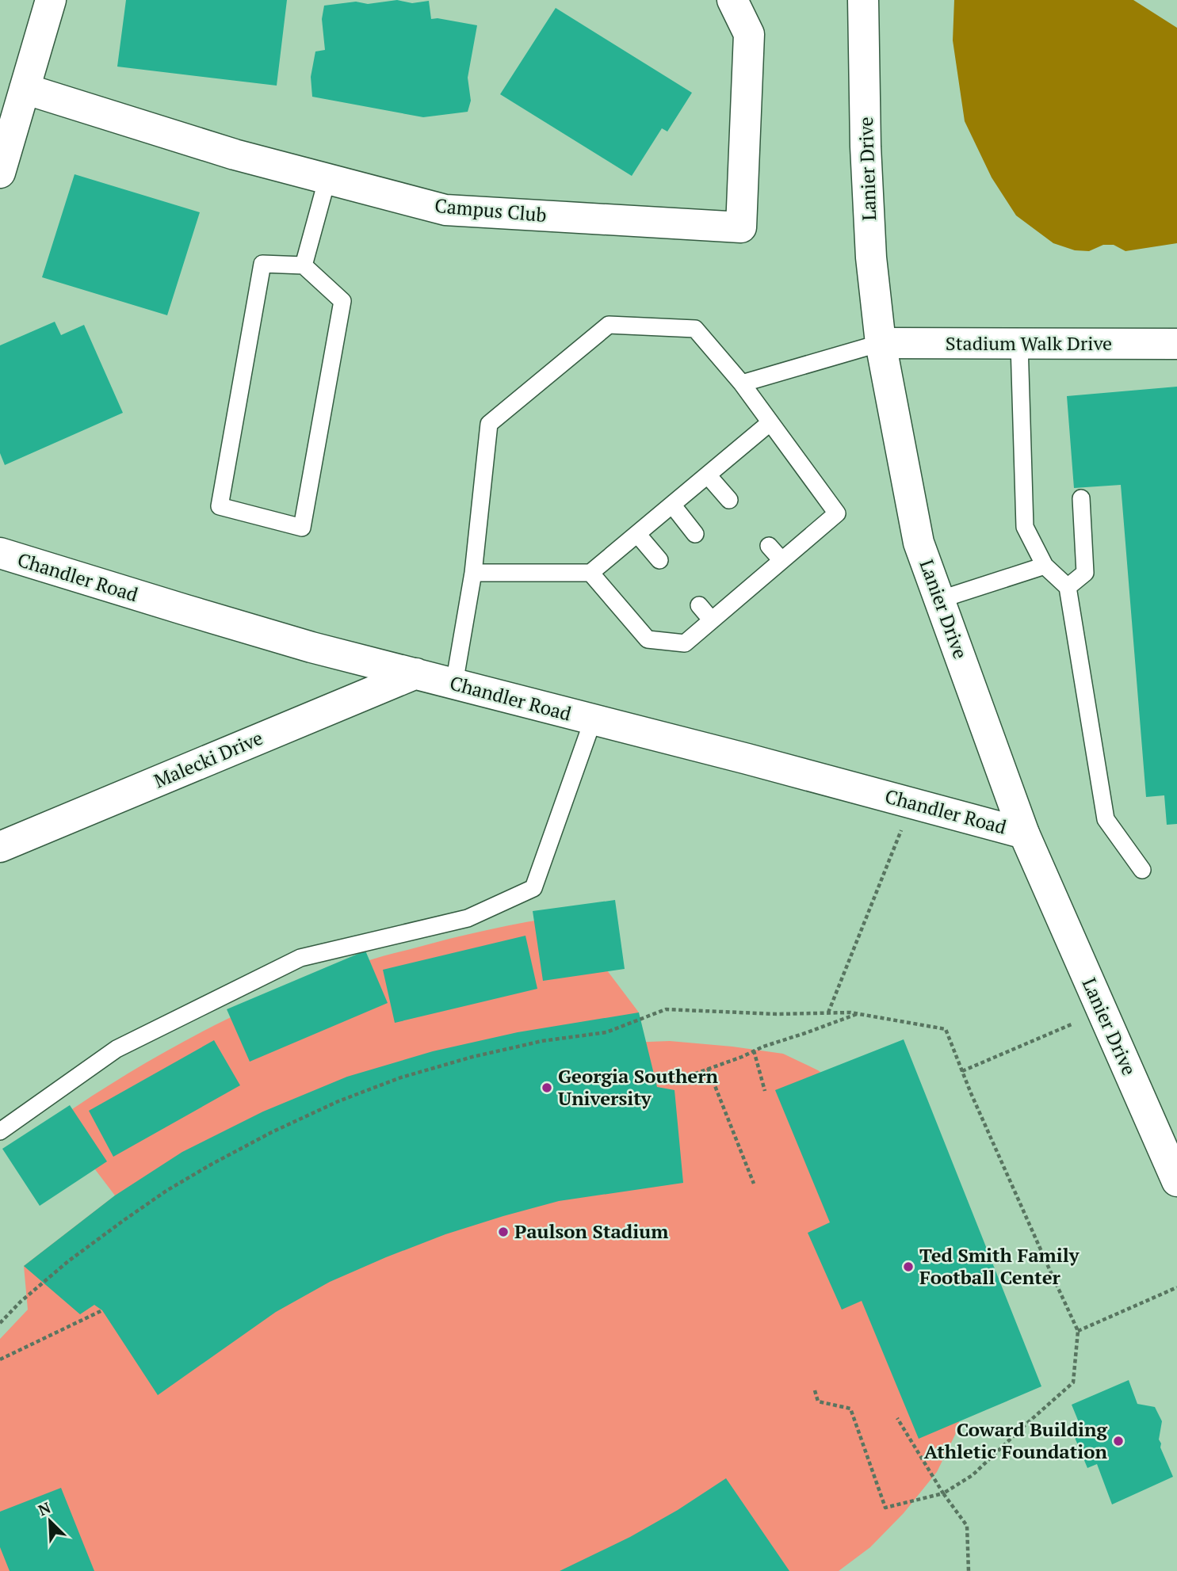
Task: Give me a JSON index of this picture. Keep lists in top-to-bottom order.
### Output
{
  "streets": {
    "street": [
      "Lanier Drive",
      "Campus Club",
      "Stadium Walk Drive",
      "Chandler Road",
      "Malecki Drive"
    ]
  },
  "crossings": [
    ["Lanier Drive", "Stadium Walk Drive"],
    ["Lanier Drive", "Chandler Road"],
    ["Chandler Road", "Malecki Drive"]
  ],
  "places": [
    "Georgia Southern University",
    "Paulson Stadium",
    "Ted Smith Family Football Center",
    "Coward Building Athletic Foundation"
  ],
  "north": "top left"
}
